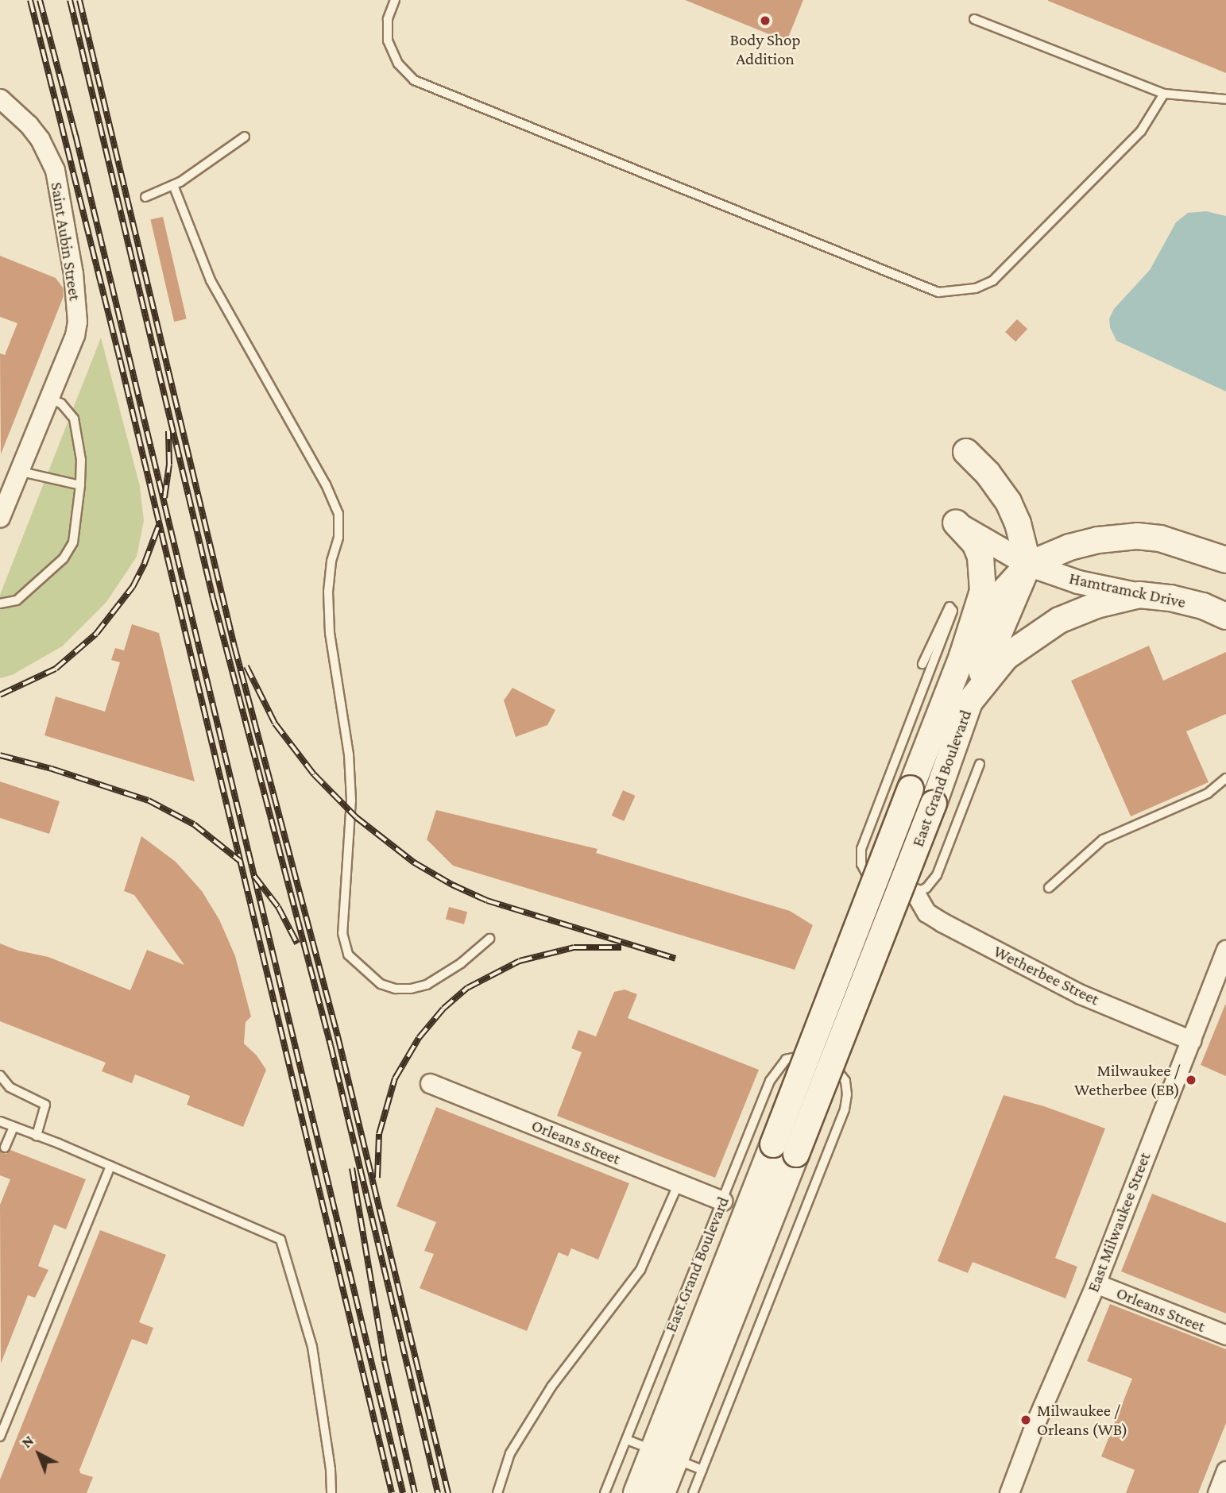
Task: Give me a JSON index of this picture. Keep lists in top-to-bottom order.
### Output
{
  "streets": {
    "main road": ["Hamtramck Drive", "East Grand Boulevard"],
    "street": [
      "Saint Aubin Street",
      "Wetherbee Street",
      "Orleans Street",
      "East Milwaukee Street"
    ]
  },
  "crossings": [
    ["Hamtramck Drive", "East Grand Boulevard"],
    ["East Grand Boulevard", "Wetherbee Street"],
    ["East Grand Boulevard", "Orleans Street"],
    ["Wetherbee Street", "East Milwaukee Street"],
    ["Orleans Street", "East Milwaukee Street"]
  ],
  "places": ["Body Shop Addition", "Milwaukee / Wetherbee (EB)", "Milwaukee / Orleans (WB)"],
  "north": "top left"
}
